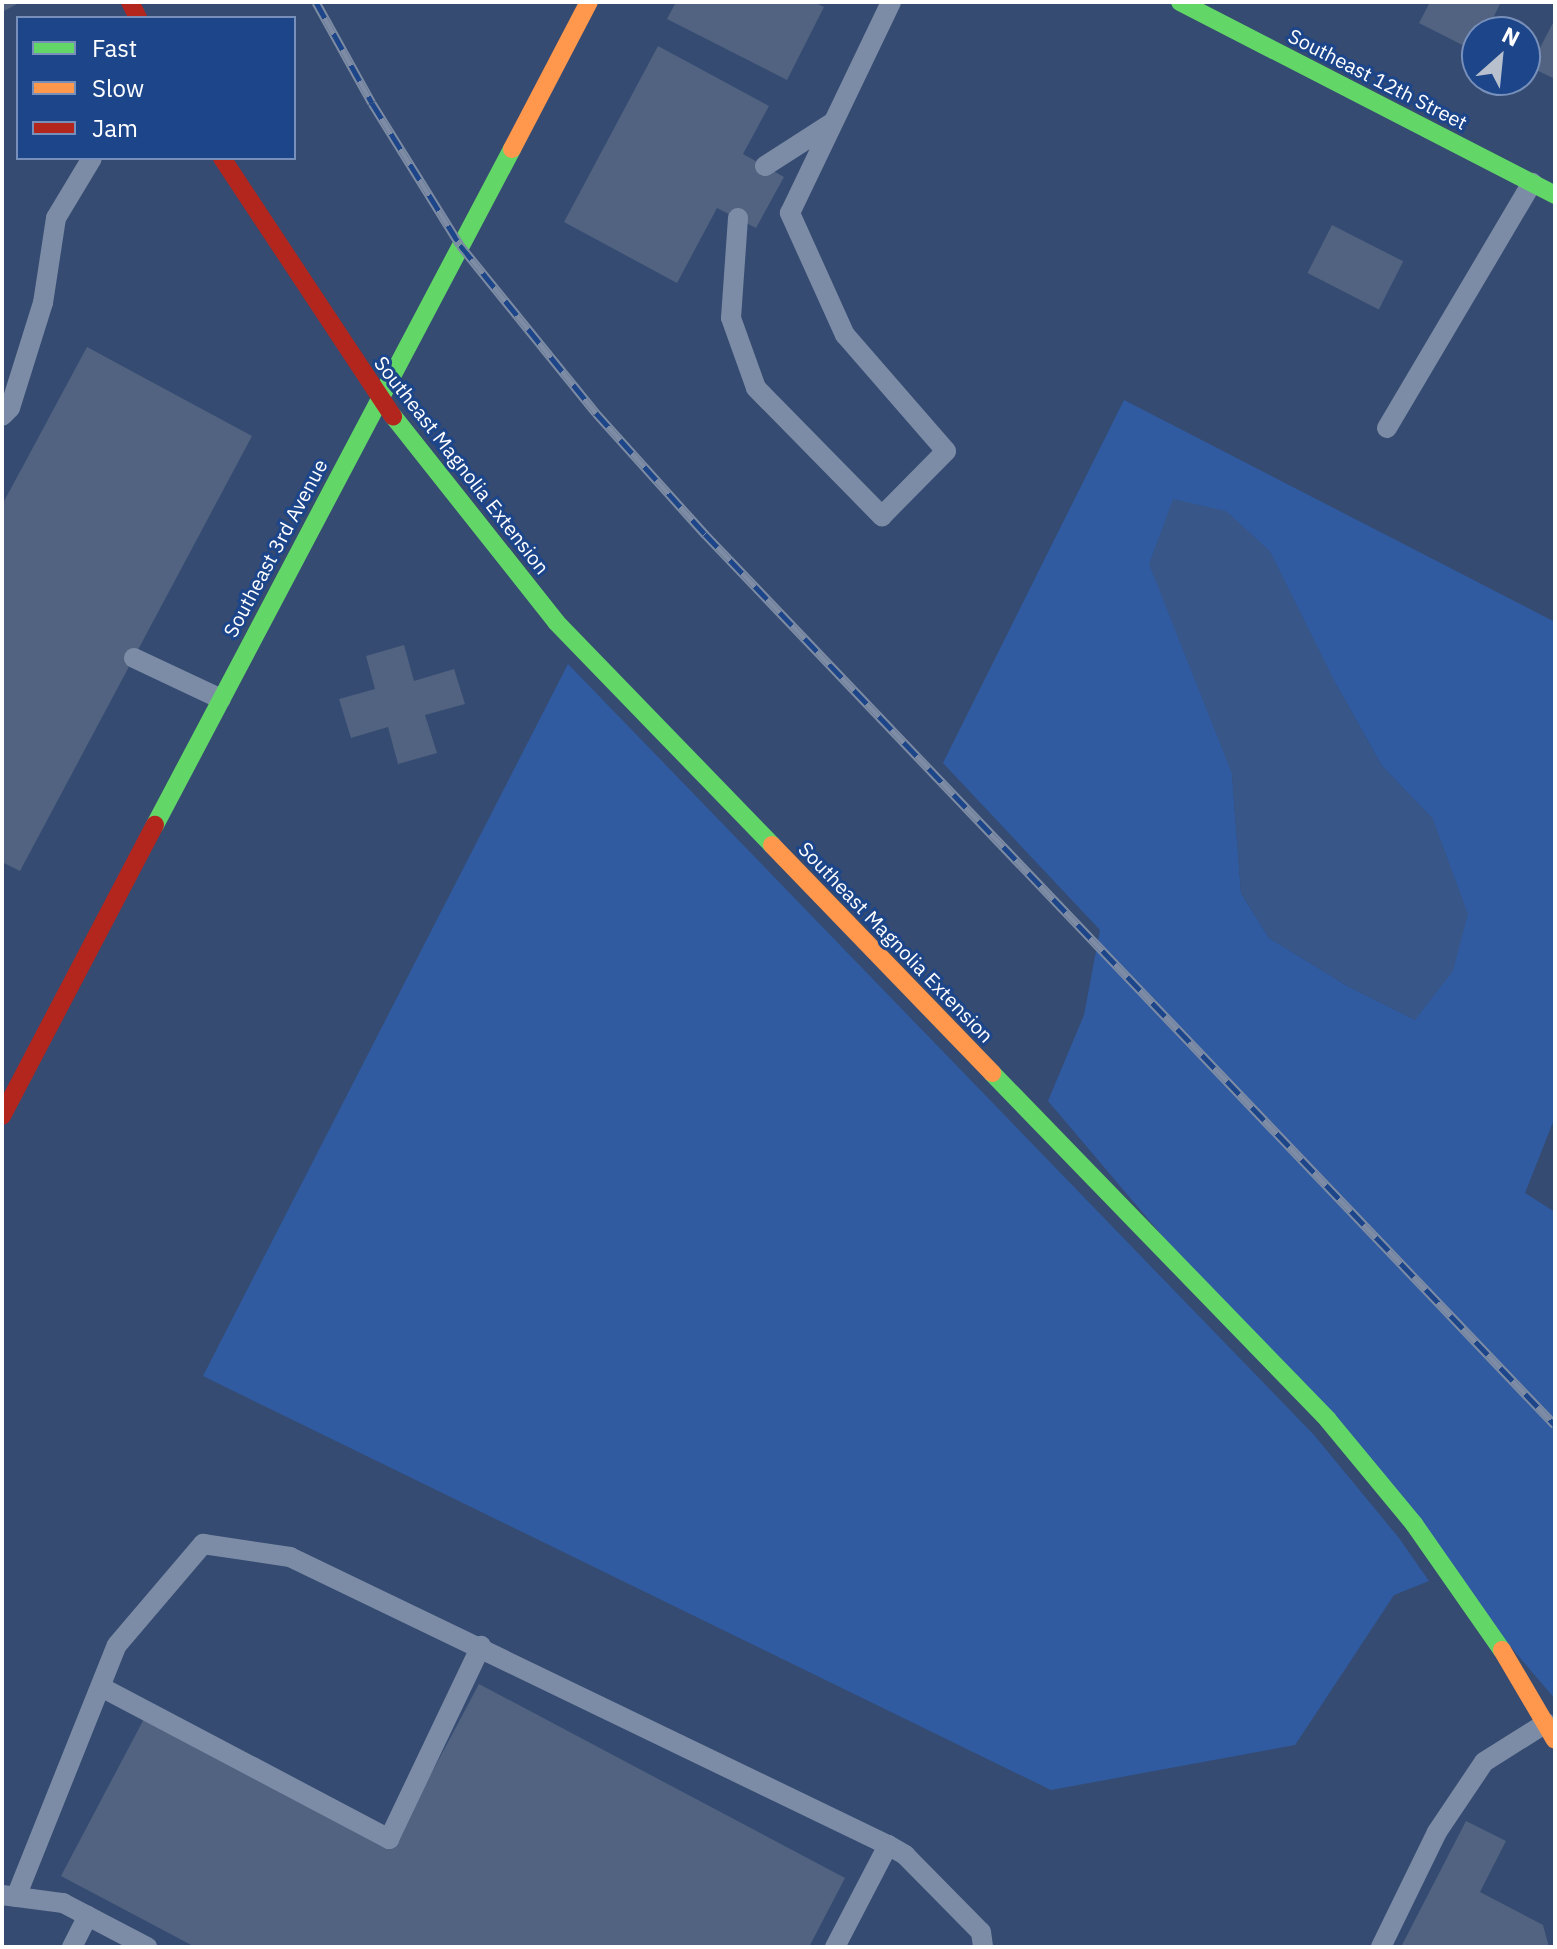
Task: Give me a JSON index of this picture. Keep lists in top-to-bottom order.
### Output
{
  "streets": {
    "main road": ["Southeast 12th Street", "Southeast Magnolia Extension", "Southeast 3rd Avenue"]
  },
  "crossings": [
    ["Southeast Magnolia Extension", "Southeast 3rd Avenue"]
  ],
  "legend": ["Fast", "Slow", "Jam"],
  "north": "top right"
}
